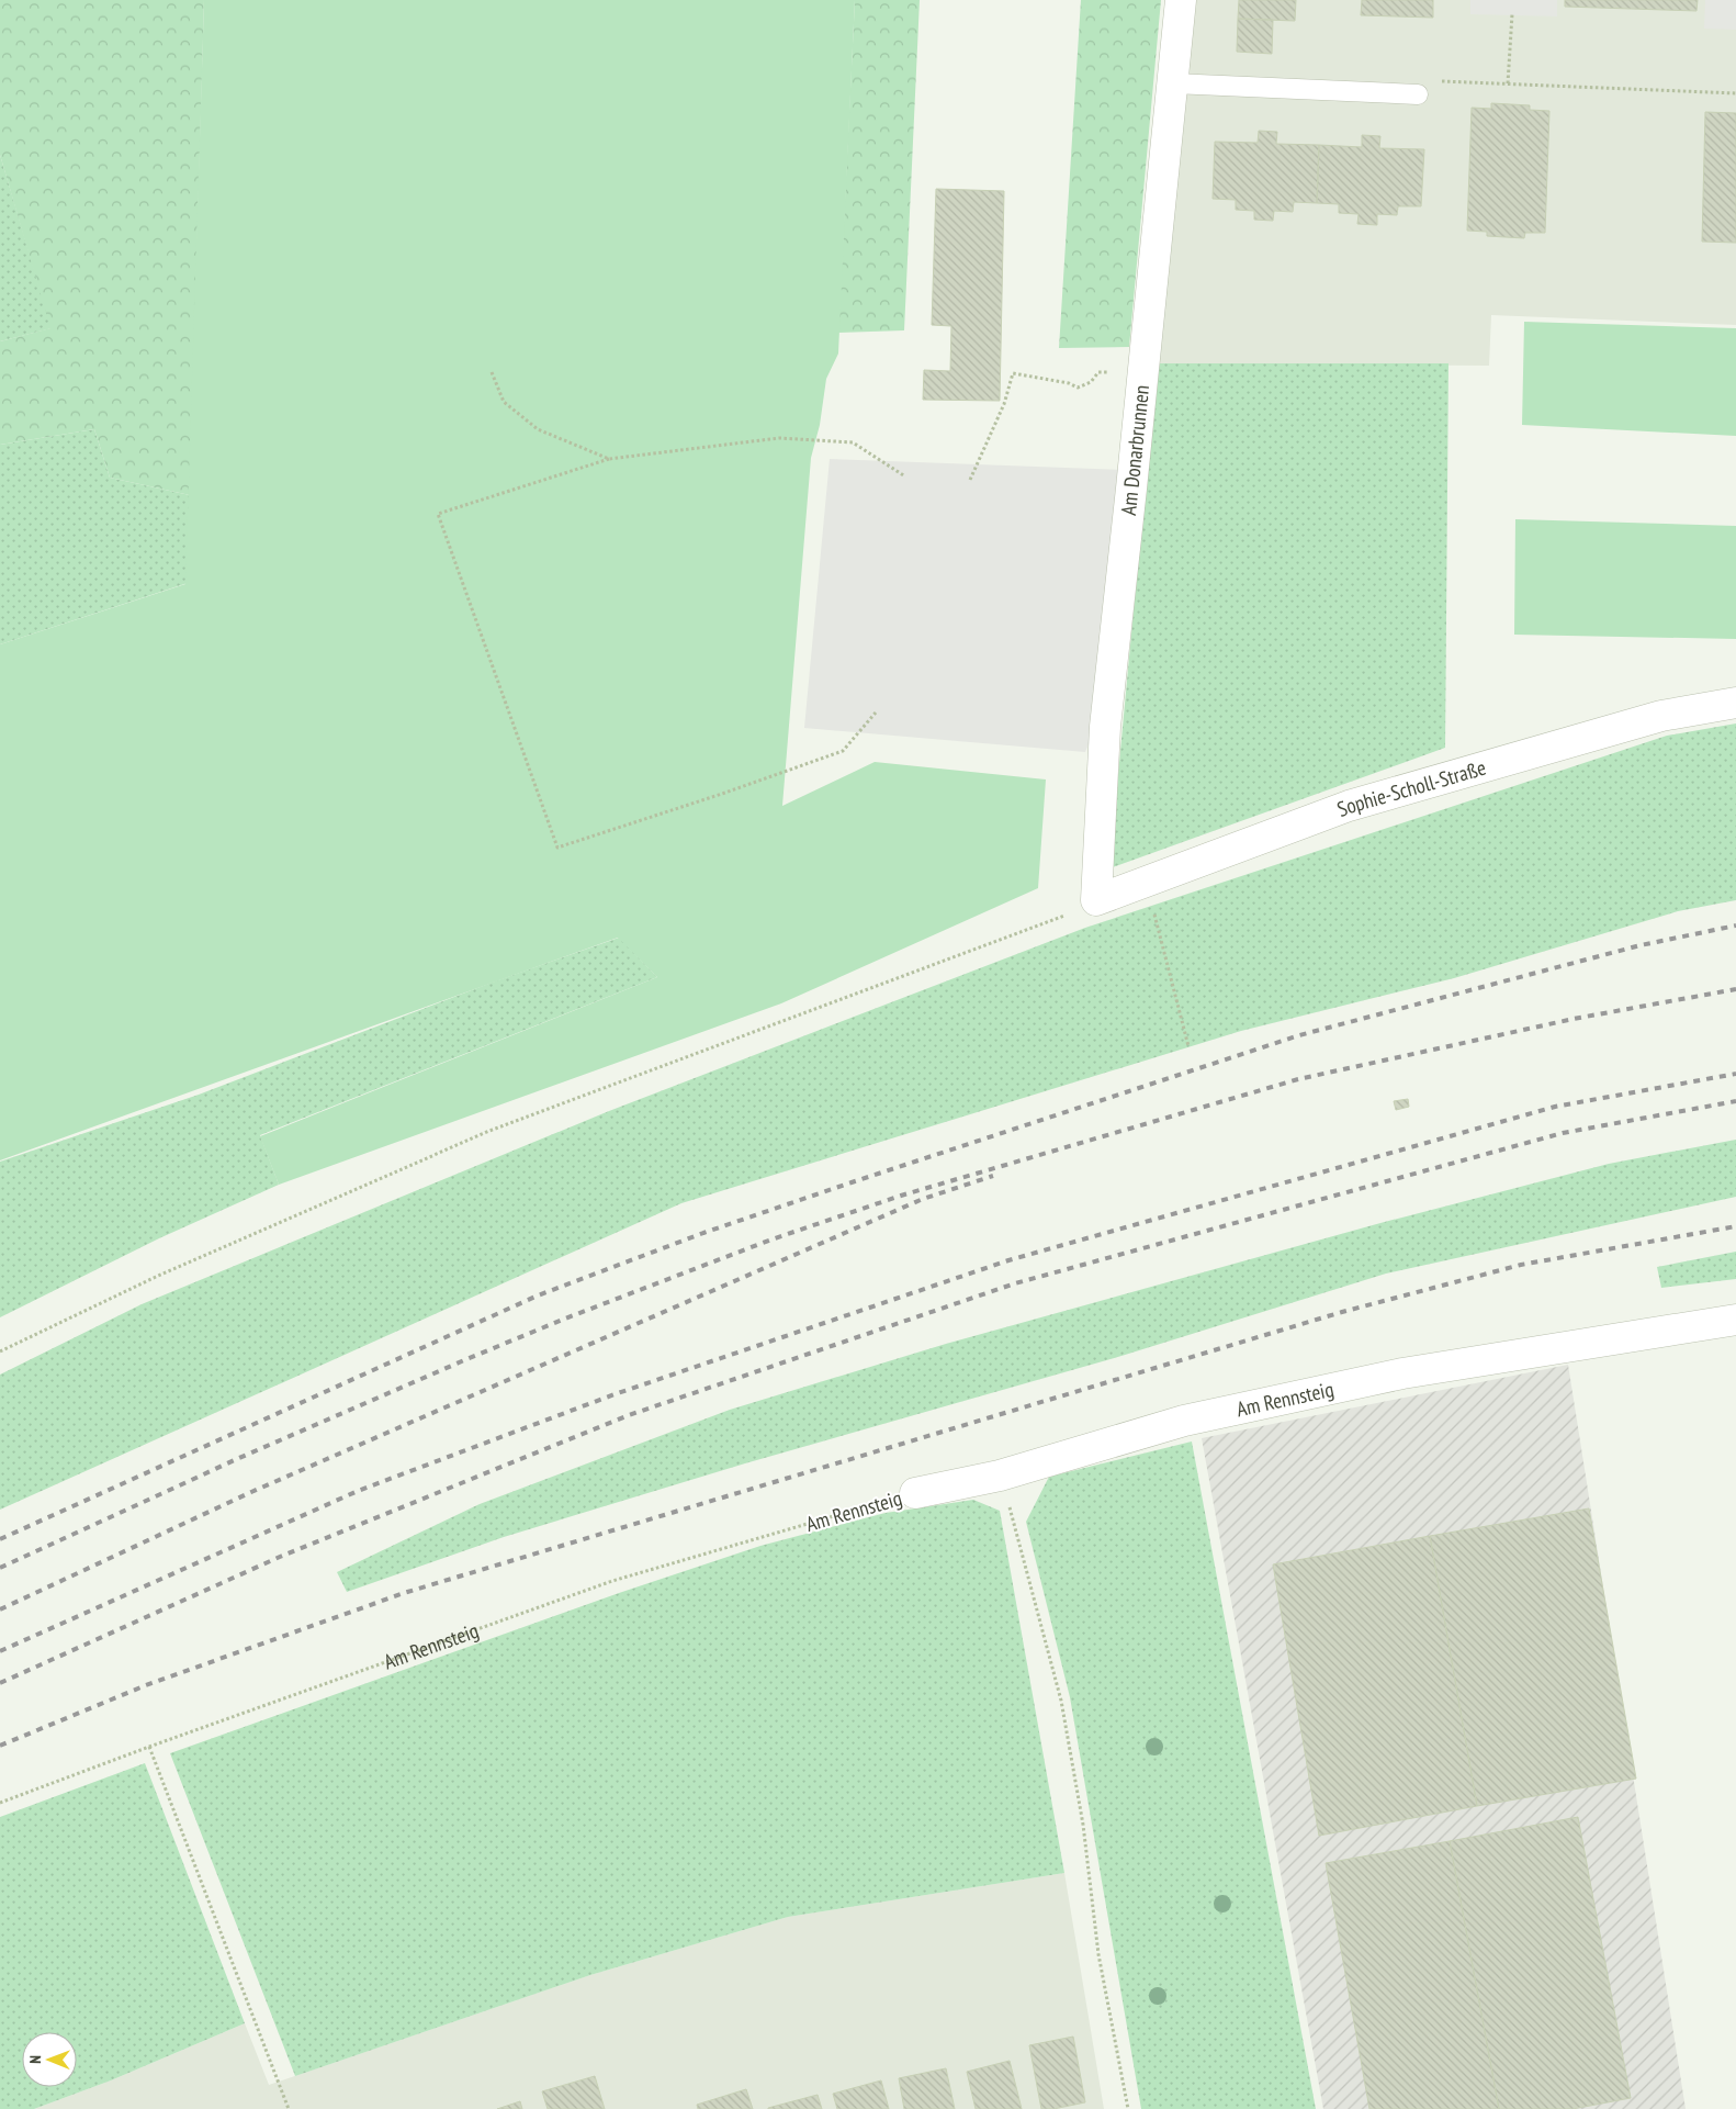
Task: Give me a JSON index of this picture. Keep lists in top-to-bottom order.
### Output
{
  "streets": {
    "street": ["Am Donarbrunnen", "Sophie-Scholl-Straße", "Am Rennsteig"]
  },
  "crossings": [
    ["Am Donarbrunnen", "Sophie-Scholl-Straße"]
  ],
  "north": "left"
}
